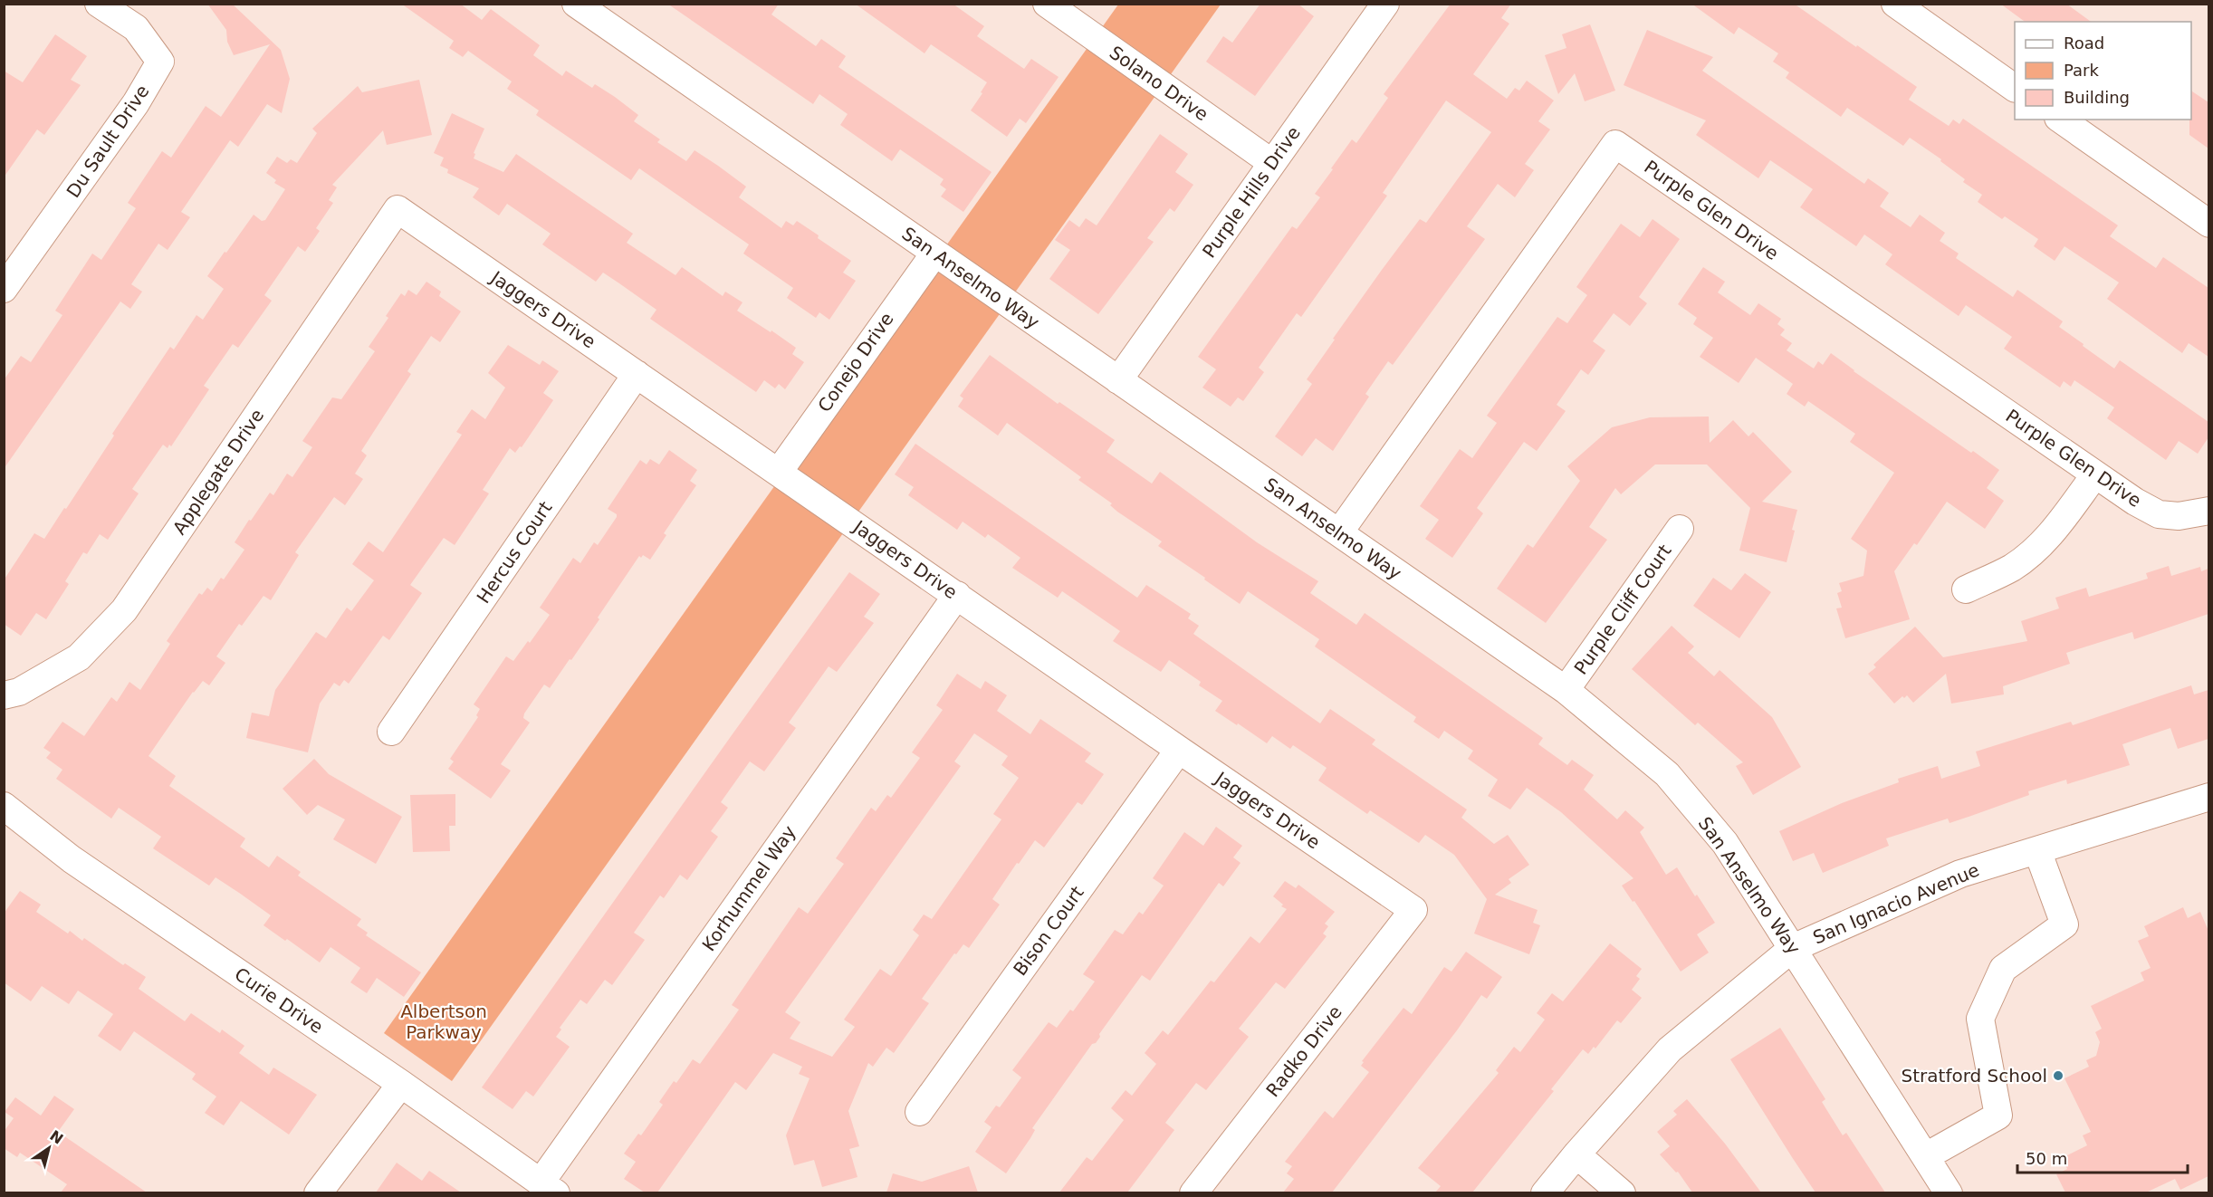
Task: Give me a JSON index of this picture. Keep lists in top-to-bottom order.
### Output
{
  "streets": {
    "street": [
      "Solano Drive",
      "Du Sault Drive",
      "Purple Hills Drive",
      "Purple Glen Drive",
      "San Anselmo Way",
      "Jaggers Drive",
      "Conejo Drive",
      "Applegate Drive",
      "Hercus Court",
      "Purple Cliff Court",
      "Korhummel Way",
      "San Ignacio Avenue",
      "Bison Court",
      "Curie Drive",
      "Radko Drive"
    ]
  },
  "crossings": [
    ["Solano Drive", "Purple Hills Drive"],
    ["Purple Hills Drive", "San Anselmo Way"],
    ["Purple Glen Drive", "San Anselmo Way"],
    ["San Anselmo Way", "Conejo Drive"],
    ["San Anselmo Way", "Purple Cliff Court"],
    ["San Anselmo Way", "San Ignacio Avenue"],
    ["Jaggers Drive", "Conejo Drive"],
    ["Jaggers Drive", "Applegate Drive"],
    ["Jaggers Drive", "Hercus Court"],
    ["Jaggers Drive", "Korhummel Way"],
    ["Jaggers Drive", "Bison Court"],
    ["Jaggers Drive", "Radko Drive"],
    ["Korhummel Way", "Curie Drive"]
  ],
  "parks": ["Albertson Parkway"],
  "places": ["Stratford School"],
  "legend": ["Road", "Park", "Building"],
  "scale_bar": "50 m",
  "north": "top right"
}
